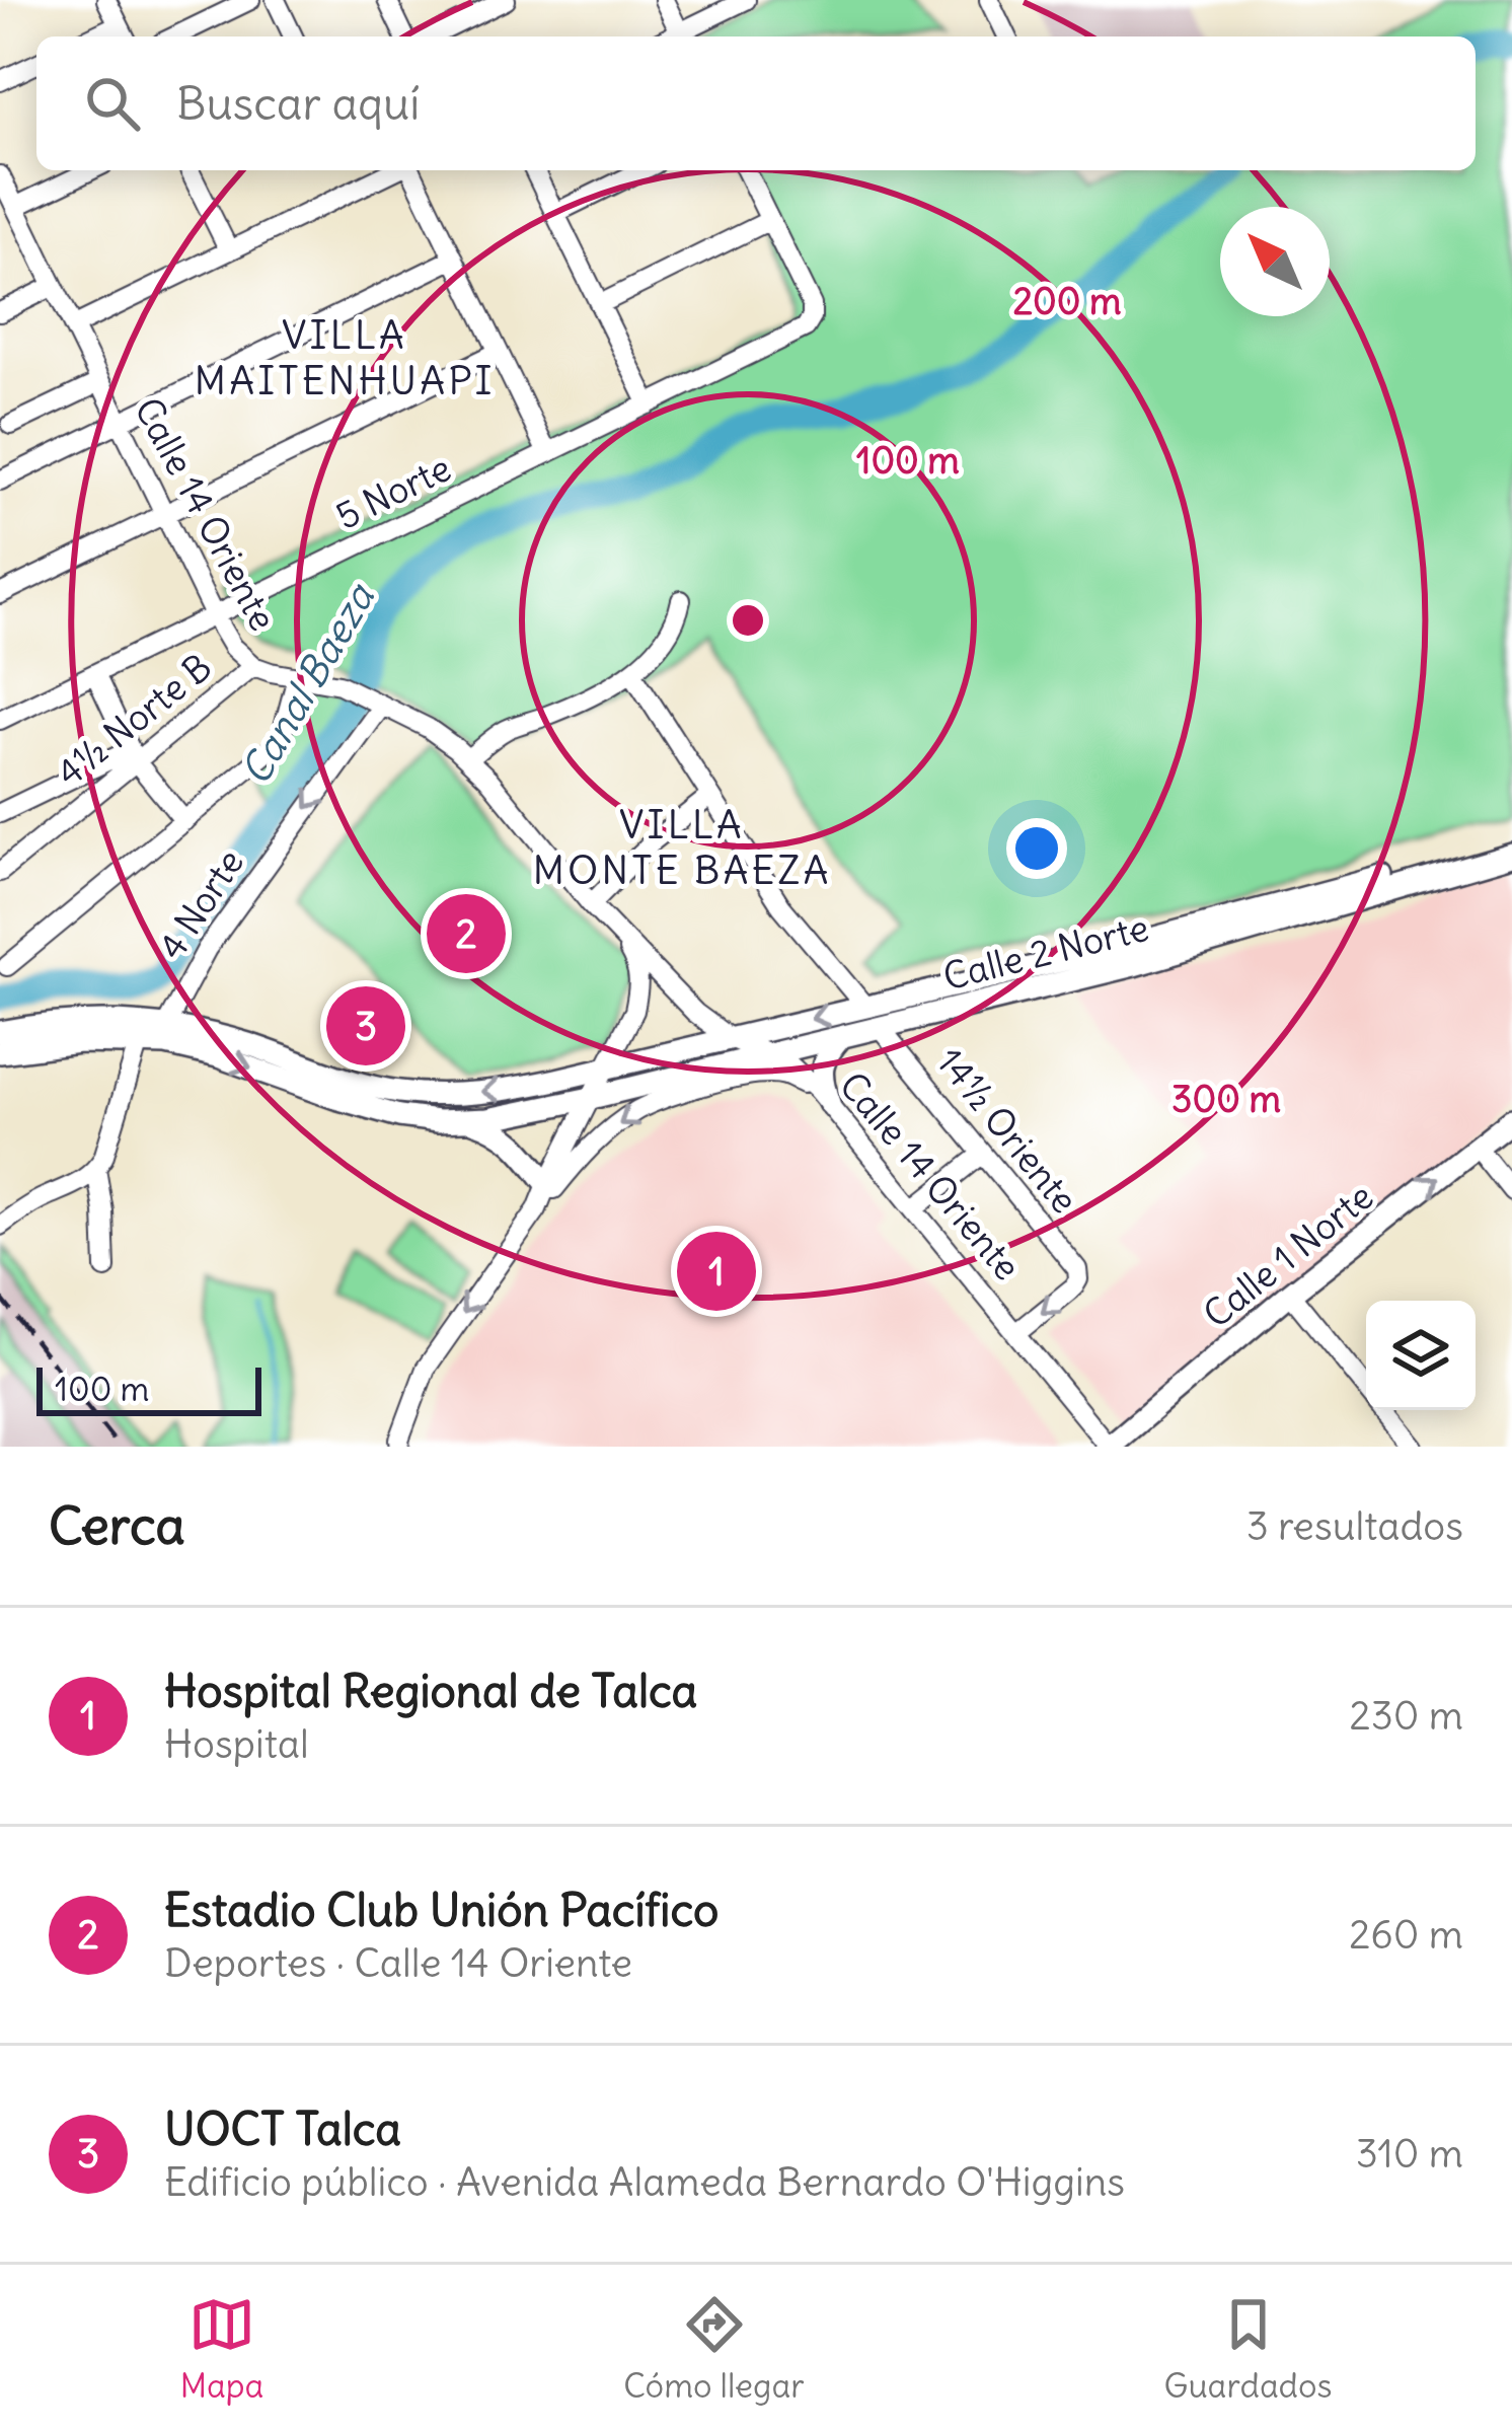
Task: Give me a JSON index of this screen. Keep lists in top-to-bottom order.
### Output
{
  "streets": {
    "main road": ["Calle 2 Norte", "Calle 1 Norte"],
    "street": [
      "5 Norte",
      "Calle 14 Oriente",
      "4½ Norte B",
      "4 Norte",
      "14½ Oriente"
    ]
  },
  "crossings": [
    ["5 Norte", "Calle 14 Oriente"],
    ["Calle 14 Oriente", "4½ Norte B"],
    ["Calle 14 Oriente", "4 Norte"],
    ["Calle 14 Oriente", "Calle 2 Norte"],
    ["Calle 14 Oriente", "14½ Oriente"],
    ["Calle 14 Oriente", "Calle 1 Norte"],
    ["4 Norte", "Calle 2 Norte"],
    ["Calle 2 Norte", "14½ Oriente"]
  ],
  "one_way": ["Calle 1 Norte"],
  "districts": ["VILLA MAITENHUAPI", "VILLA MONTE BAEZA"],
  "water": ["Canal Baeza"],
  "scale_bar": "100 m",
  "north": "top left",
  "page": {
    "search": "Buscar aquí",
    "pins": ["2", "3", "1"],
    "scale": "100 m",
    "heading": ["Cerca", "3 resultados"],
    "list": [
      {
        "mark": "1",
        "name": "Hospital Regional de Talca",
        "note": "Hospital",
        "value": "230 m"
      },
      {
        "mark": "2",
        "name": "Estadio Club Unión Pacífico",
        "note": "Deportes · Calle 14 Oriente",
        "value": "260 m"
      },
      {
        "mark": "3",
        "name": "UOCT Talca",
        "note": "Edificio público · Avenida Alameda Bernardo O'Higgins",
        "value": "310 m"
      }
    ],
    "nav": ["Mapa", "Cómo llegar", "Guardados"]
  },
  "rings": ["200 m", "100 m", "300 m"]
}
